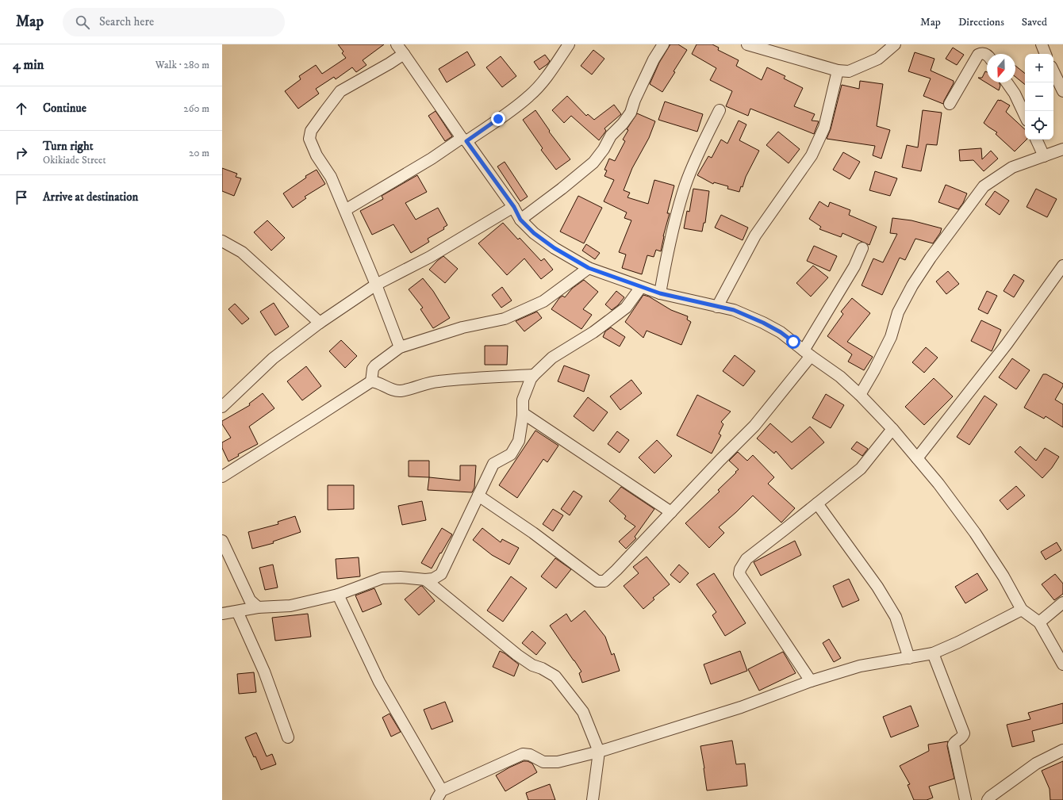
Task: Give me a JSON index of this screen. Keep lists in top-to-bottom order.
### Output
{
  "north": "bottom",
  "page": {
    "header": "Map",
    "search": "Search here",
    "nav": ["Map", "Directions", "Saved"],
    "heading": ["4 min", "Walk · 280 m"],
    "map_buttons": ["+", "−"],
    "list": [
      ["Continue", "260 m"],
      ["Turn right", "Okikiade Street", "20 m"],
      "Arrive at destination"
    ]
  }
}
